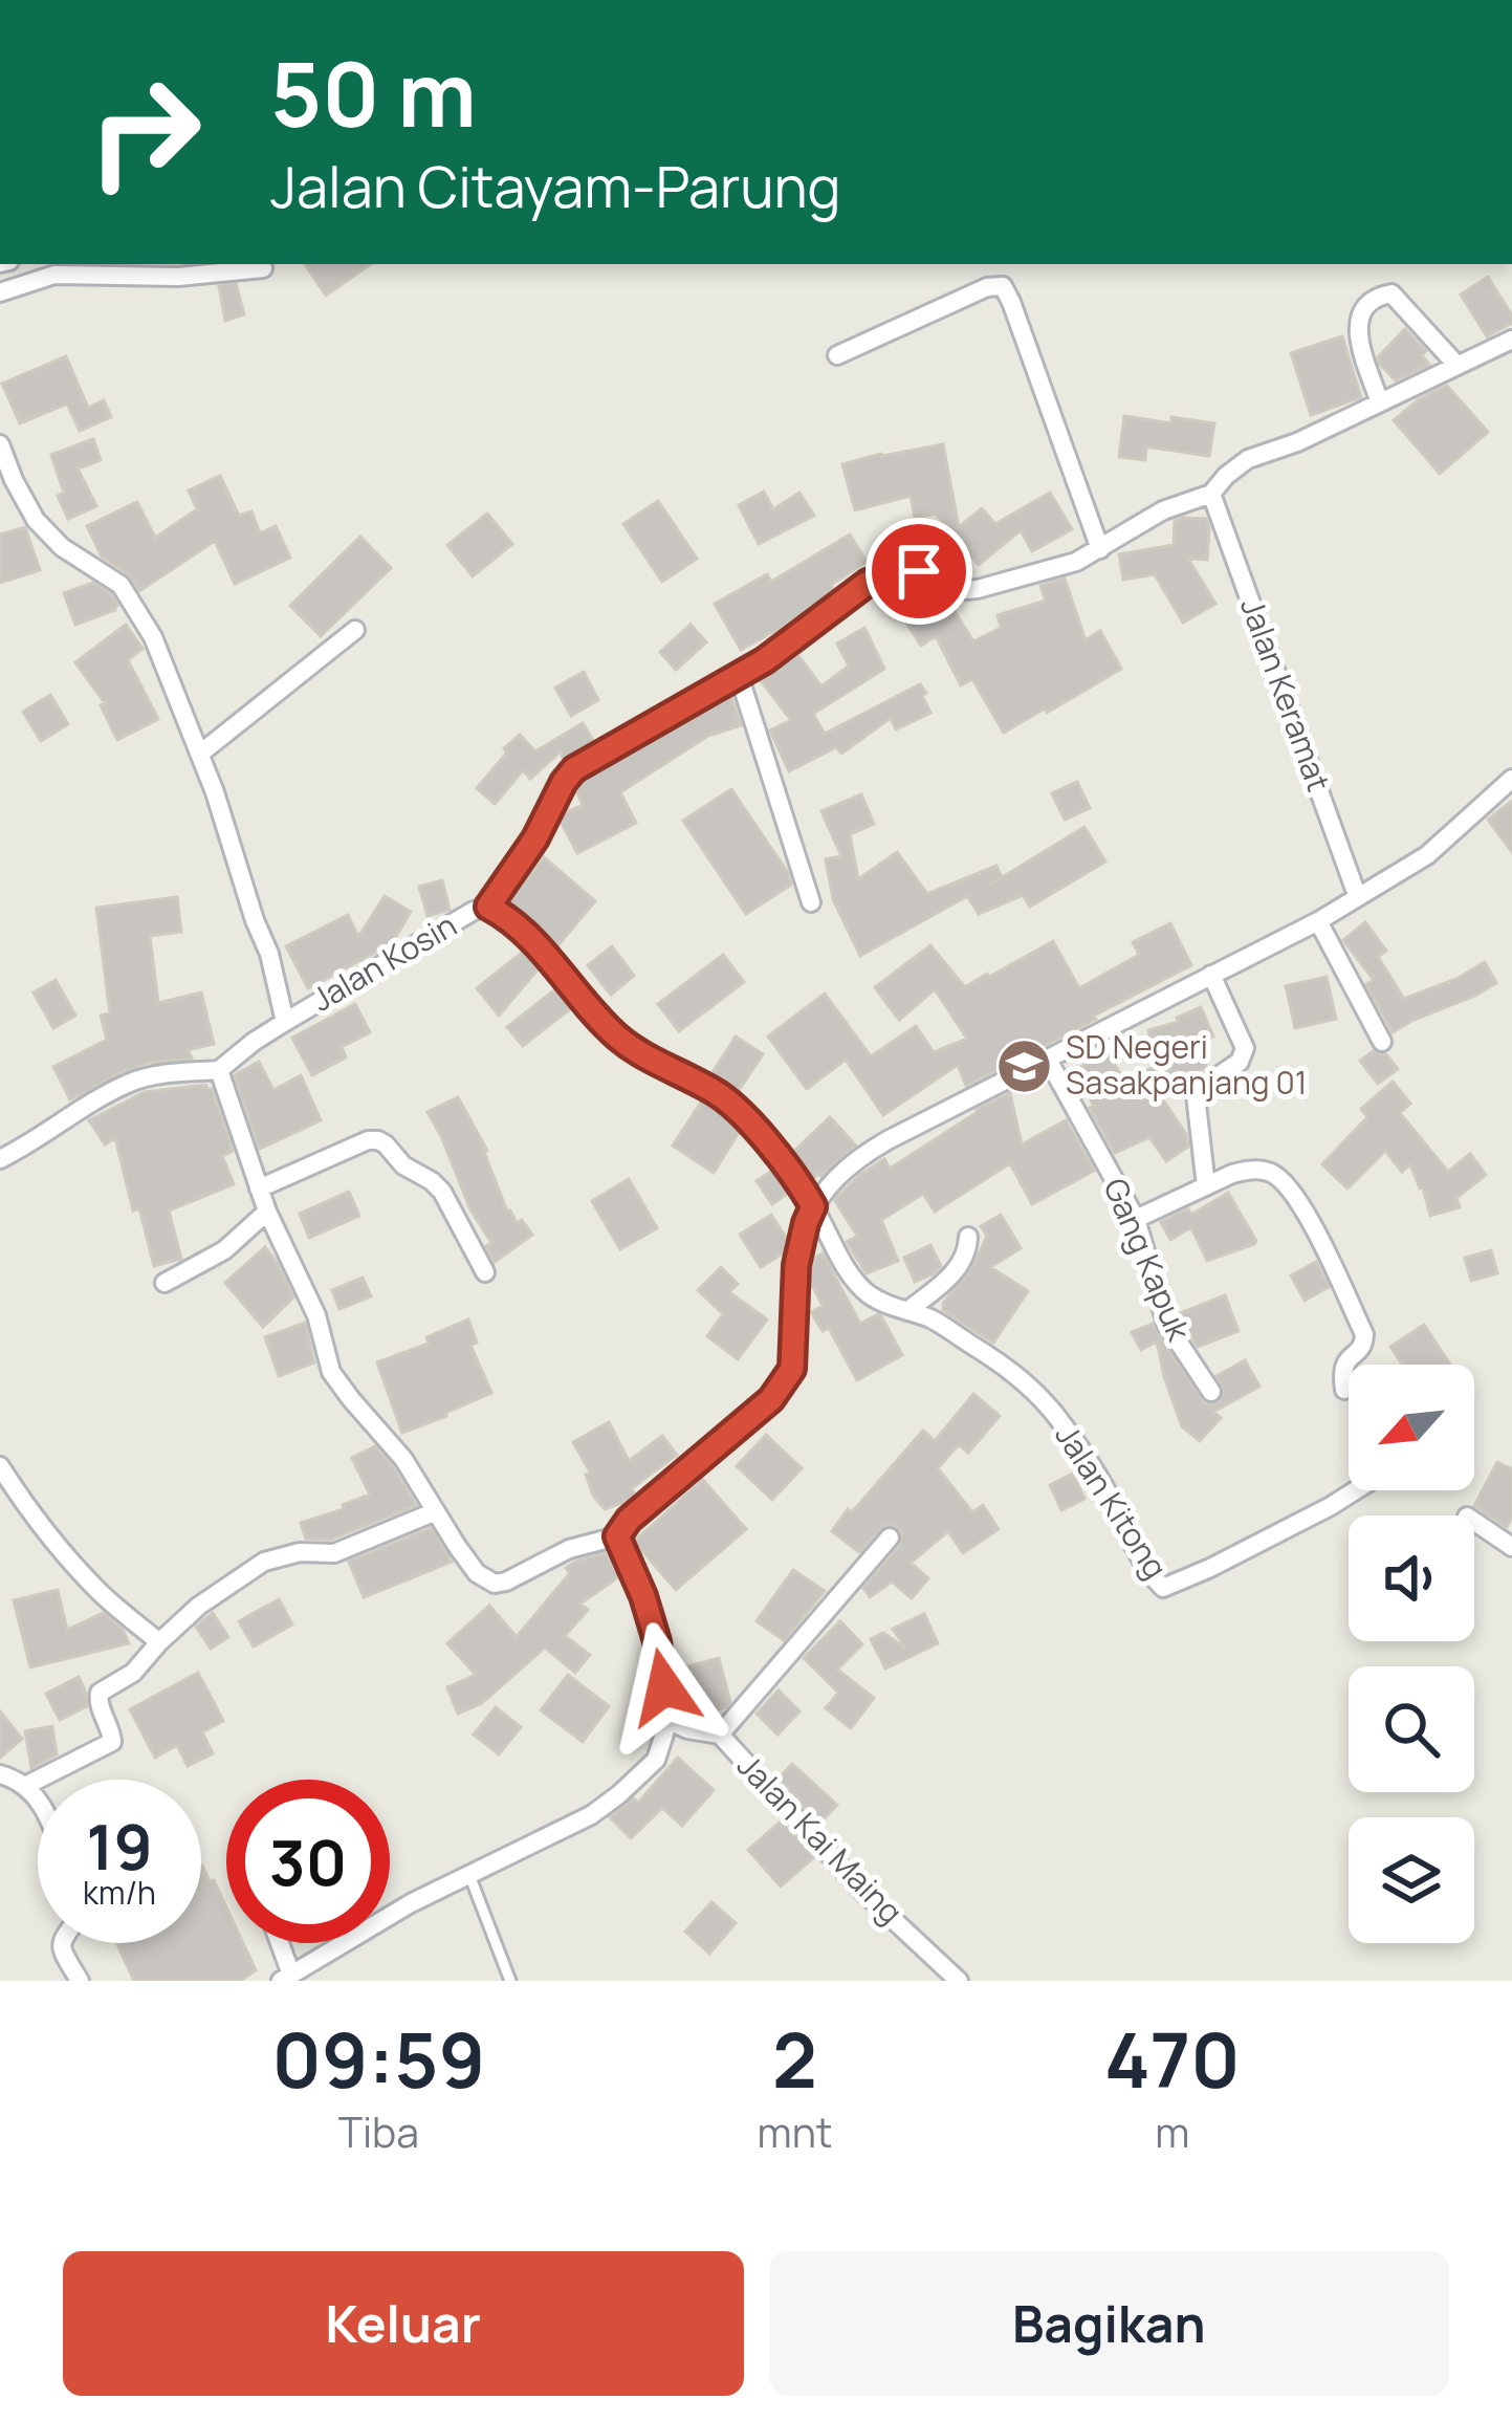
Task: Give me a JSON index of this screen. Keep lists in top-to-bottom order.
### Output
{
  "streets": {
    "street": [
      "Jalan Keramat",
      "Jalan Kosin",
      "Gang Kapuk",
      "Jalan Kitong",
      "Jalan Kai Maing"
    ]
  },
  "crossings": [
    ["Jalan Kosin", "Jalan Kitong"]
  ],
  "places": {
    "school or university": ["SD Negeri Sasakpanjang 01"]
  },
  "north": "bottom left",
  "page": {
    "turn": ["50 m", "Jalan Citayam-Parung"],
    "speed": "19 km/h",
    "limit": "30",
    "eta": [
      "09:59",
      "Tiba",
      "2",
      "mnt",
      "470",
      "m"
    ],
    "buttons": ["Keluar", "Bagikan"]
  }
}
